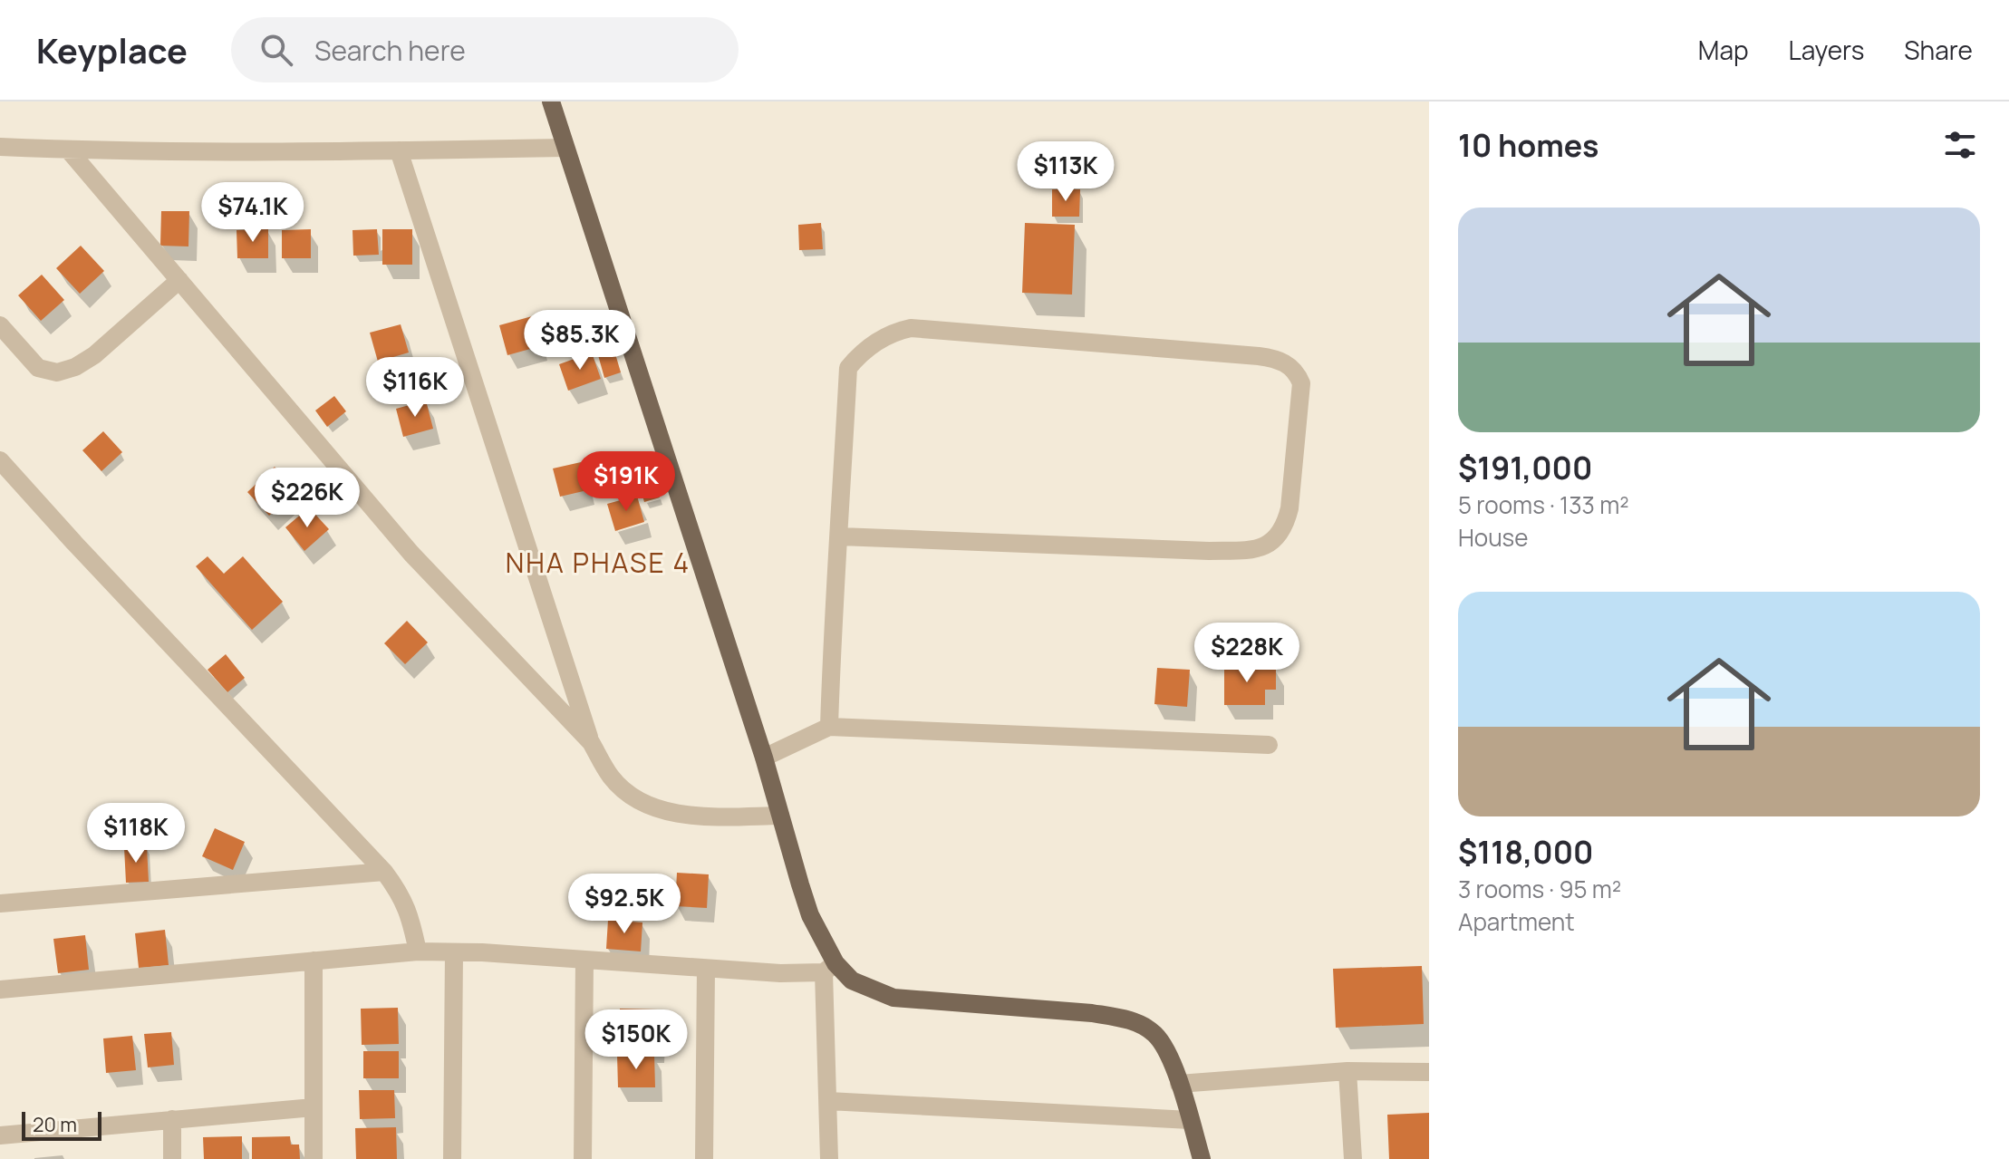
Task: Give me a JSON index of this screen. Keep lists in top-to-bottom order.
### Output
{
  "districts": ["NHA PHASE 4"],
  "scale_bar": "20 m",
  "page": {
    "header": "Keyplace",
    "search": "Search here",
    "nav": ["Map", "Layers", "Share"],
    "heading": "10 homes",
    "price": [
      "$113K",
      "$74.1K",
      "$85.3K",
      "$116K",
      "$191K",
      "$226K",
      "$228K",
      "$118K",
      "$92.5K",
      "$150K"
    ],
    "list": [
      {
        "name": "$191,000",
        "note": "5 rooms · 133 m² · House"
      },
      {
        "name": "$118,000",
        "note": "3 rooms · 95 m² · Apartment"
      }
    ],
    "scale": "20 m"
  }
}
